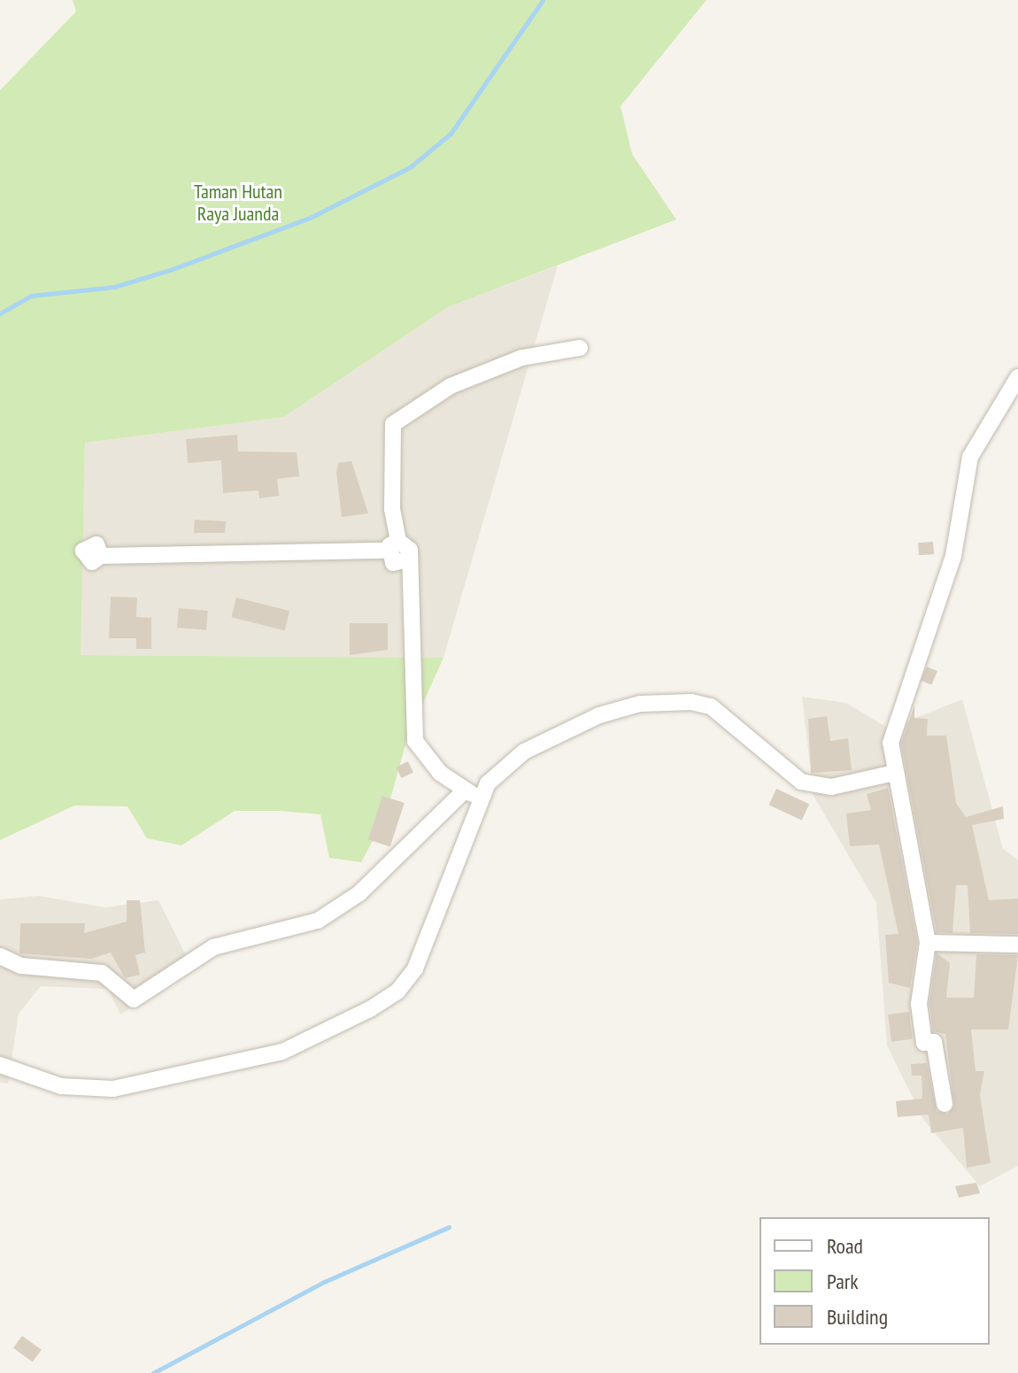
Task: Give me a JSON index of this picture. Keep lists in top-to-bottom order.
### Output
{
  "parks": ["Taman Hutan Raya Juanda"],
  "legend": ["Road", "Park", "Building"]
}
